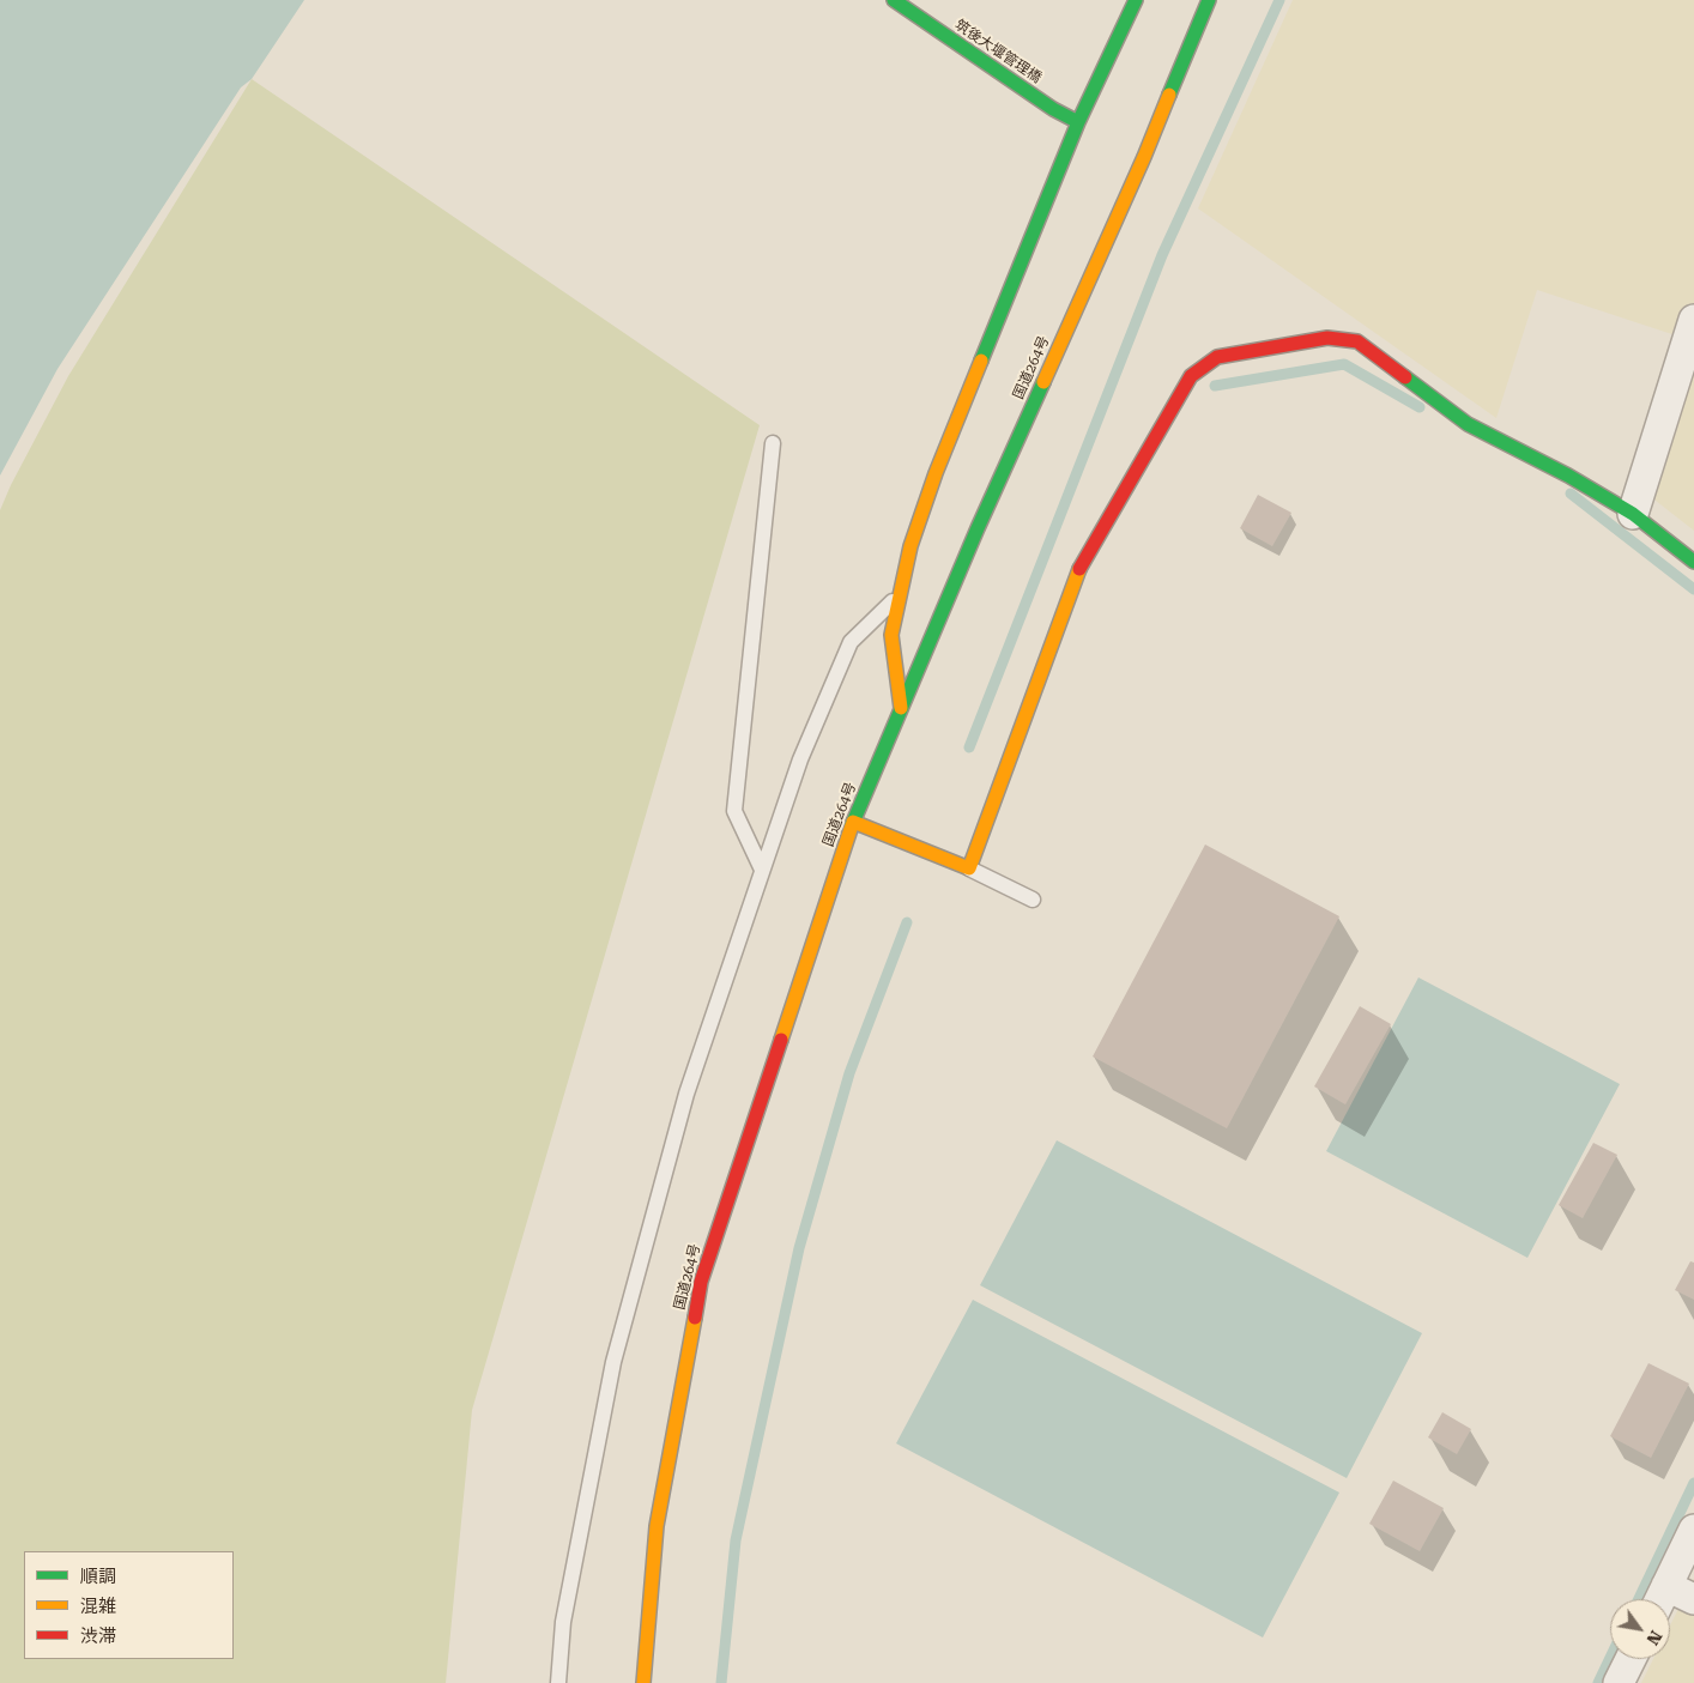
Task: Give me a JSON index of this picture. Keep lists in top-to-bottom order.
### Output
{
  "streets": {
    "main road": ["筑後大堰管理橋", "国道264号"]
  },
  "legend": ["順調", "混雑", "渋滞"],
  "north": "bottom right"
}
